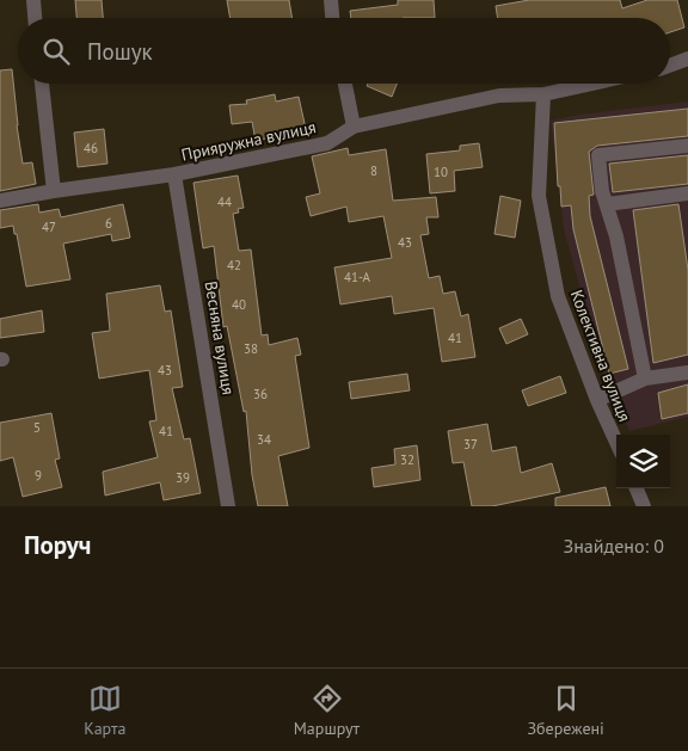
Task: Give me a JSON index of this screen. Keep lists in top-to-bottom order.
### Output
{
  "streets": {
    "street": ["Прияружна вулиця", "Весняна вулиця", "Колективна вулиця"]
  },
  "crossings": [
    ["Прияружна вулиця", "Весняна вулиця"],
    ["Прияружна вулиця", "Колективна вулиця"]
  ],
  "house_numbers": [
    "46",
    "8",
    "10",
    "44",
    "6",
    "47",
    "43",
    "42",
    "41-А",
    "40",
    "41",
    "38",
    "43",
    "36",
    "5",
    "41",
    "34",
    "37",
    "32",
    "9",
    "39"
  ],
  "page": {
    "search": "Пошук",
    "heading": ["Поруч", "Знайдено: 0"],
    "nav": ["Карта", "Маршрут", "Збережені"]
  }
}
